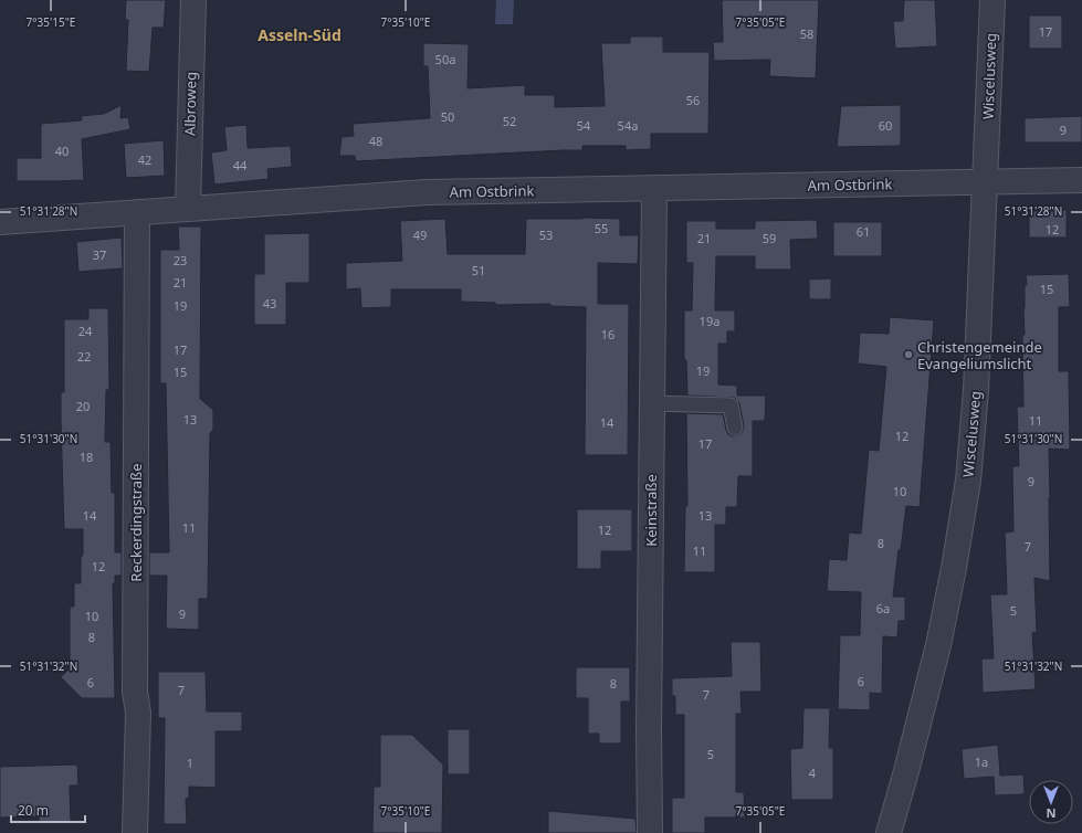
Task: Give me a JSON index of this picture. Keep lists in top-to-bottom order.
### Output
{
  "streets": {
    "street": [
      "Wiscelusweg",
      "Albroweg",
      "Am Ostbrink",
      "Keinstraße",
      "Reckerdingstraße"
    ]
  },
  "crossings": [
    ["Wiscelusweg", "Am Ostbrink"],
    ["Albroweg", "Am Ostbrink"],
    ["Am Ostbrink", "Keinstraße"],
    ["Am Ostbrink", "Reckerdingstraße"]
  ],
  "districts": ["Asseln-Süd"],
  "places": ["Christengemeinde Evangeliumslicht"],
  "house_numbers": [
    "17",
    "58",
    "50a",
    "56",
    "50",
    "52",
    "54",
    "54a",
    "60",
    "9",
    "48",
    "40",
    "42",
    "44",
    "55",
    "12",
    "61",
    "49",
    "53",
    "21",
    "59",
    "37",
    "23",
    "51",
    "21",
    "15",
    "43",
    "19",
    "19a",
    "24",
    "16",
    "17",
    "22",
    "19",
    "15",
    "20",
    "13",
    "11",
    "14",
    "12",
    "17",
    "18",
    "9",
    "10",
    "14",
    "13",
    "11",
    "12",
    "8",
    "7",
    "11",
    "12",
    "6a",
    "5",
    "9",
    "10",
    "8",
    "6",
    "6",
    "8",
    "7",
    "7",
    "5",
    "1a",
    "1",
    "4"
  ],
  "scale_bar": "20 m",
  "north": "bottom",
  "coordinates": [
    "7°35'15\"E",
    "7°35'10\"E",
    "7°35'05\"E",
    "51°31'28\"N",
    "51°31'30\"N",
    "51°31'32\"N"
  ]
}
